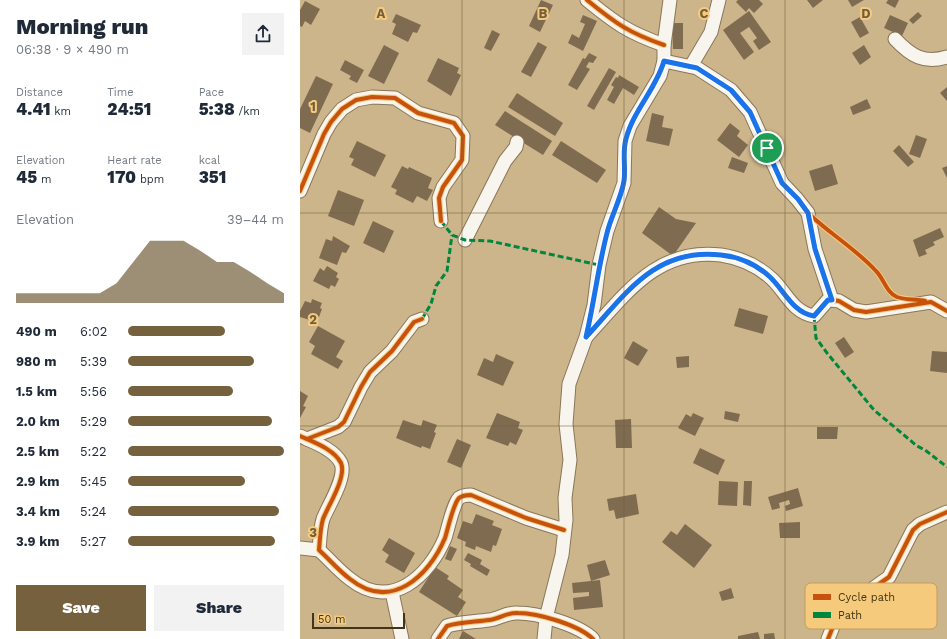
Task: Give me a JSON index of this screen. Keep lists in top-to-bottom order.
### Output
{
  "legend": ["Cycle path", "Path"],
  "scale_bar": "50 m",
  "page": {
    "heading": ["Morning run", "06:38 · 9 × 490 m"],
    "stats": [
      ["Distance", "4.41 km"],
      ["Time", "24:51"],
      ["Pace", "5:38 /km"],
      ["Elevation", "45 m"],
      ["Heart rate", "170 bpm"],
      ["kcal", "351"]
    ],
    "chart": ["Elevation", "39–44 m"],
    "list": [
      {
        "name": "490 m",
        "note": "6:02"
      },
      {
        "name": "980 m",
        "note": "5:39"
      },
      {
        "name": "1.5 km",
        "note": "5:56"
      },
      {
        "name": "2.0 km",
        "note": "5:29"
      },
      {
        "name": "2.5 km",
        "note": "5:22"
      },
      {
        "name": "2.9 km",
        "note": "5:45"
      },
      {
        "name": "3.4 km",
        "note": "5:24"
      },
      {
        "name": "3.9 km",
        "note": "5:27"
      }
    ],
    "buttons": ["Save", "Share"],
    "scale": "50 m"
  },
  "grid": {
    "columns": [
      "A",
      "B",
      "C",
      "D"
    ],
    "rows": ["1", "2", "3"]
  }
}
